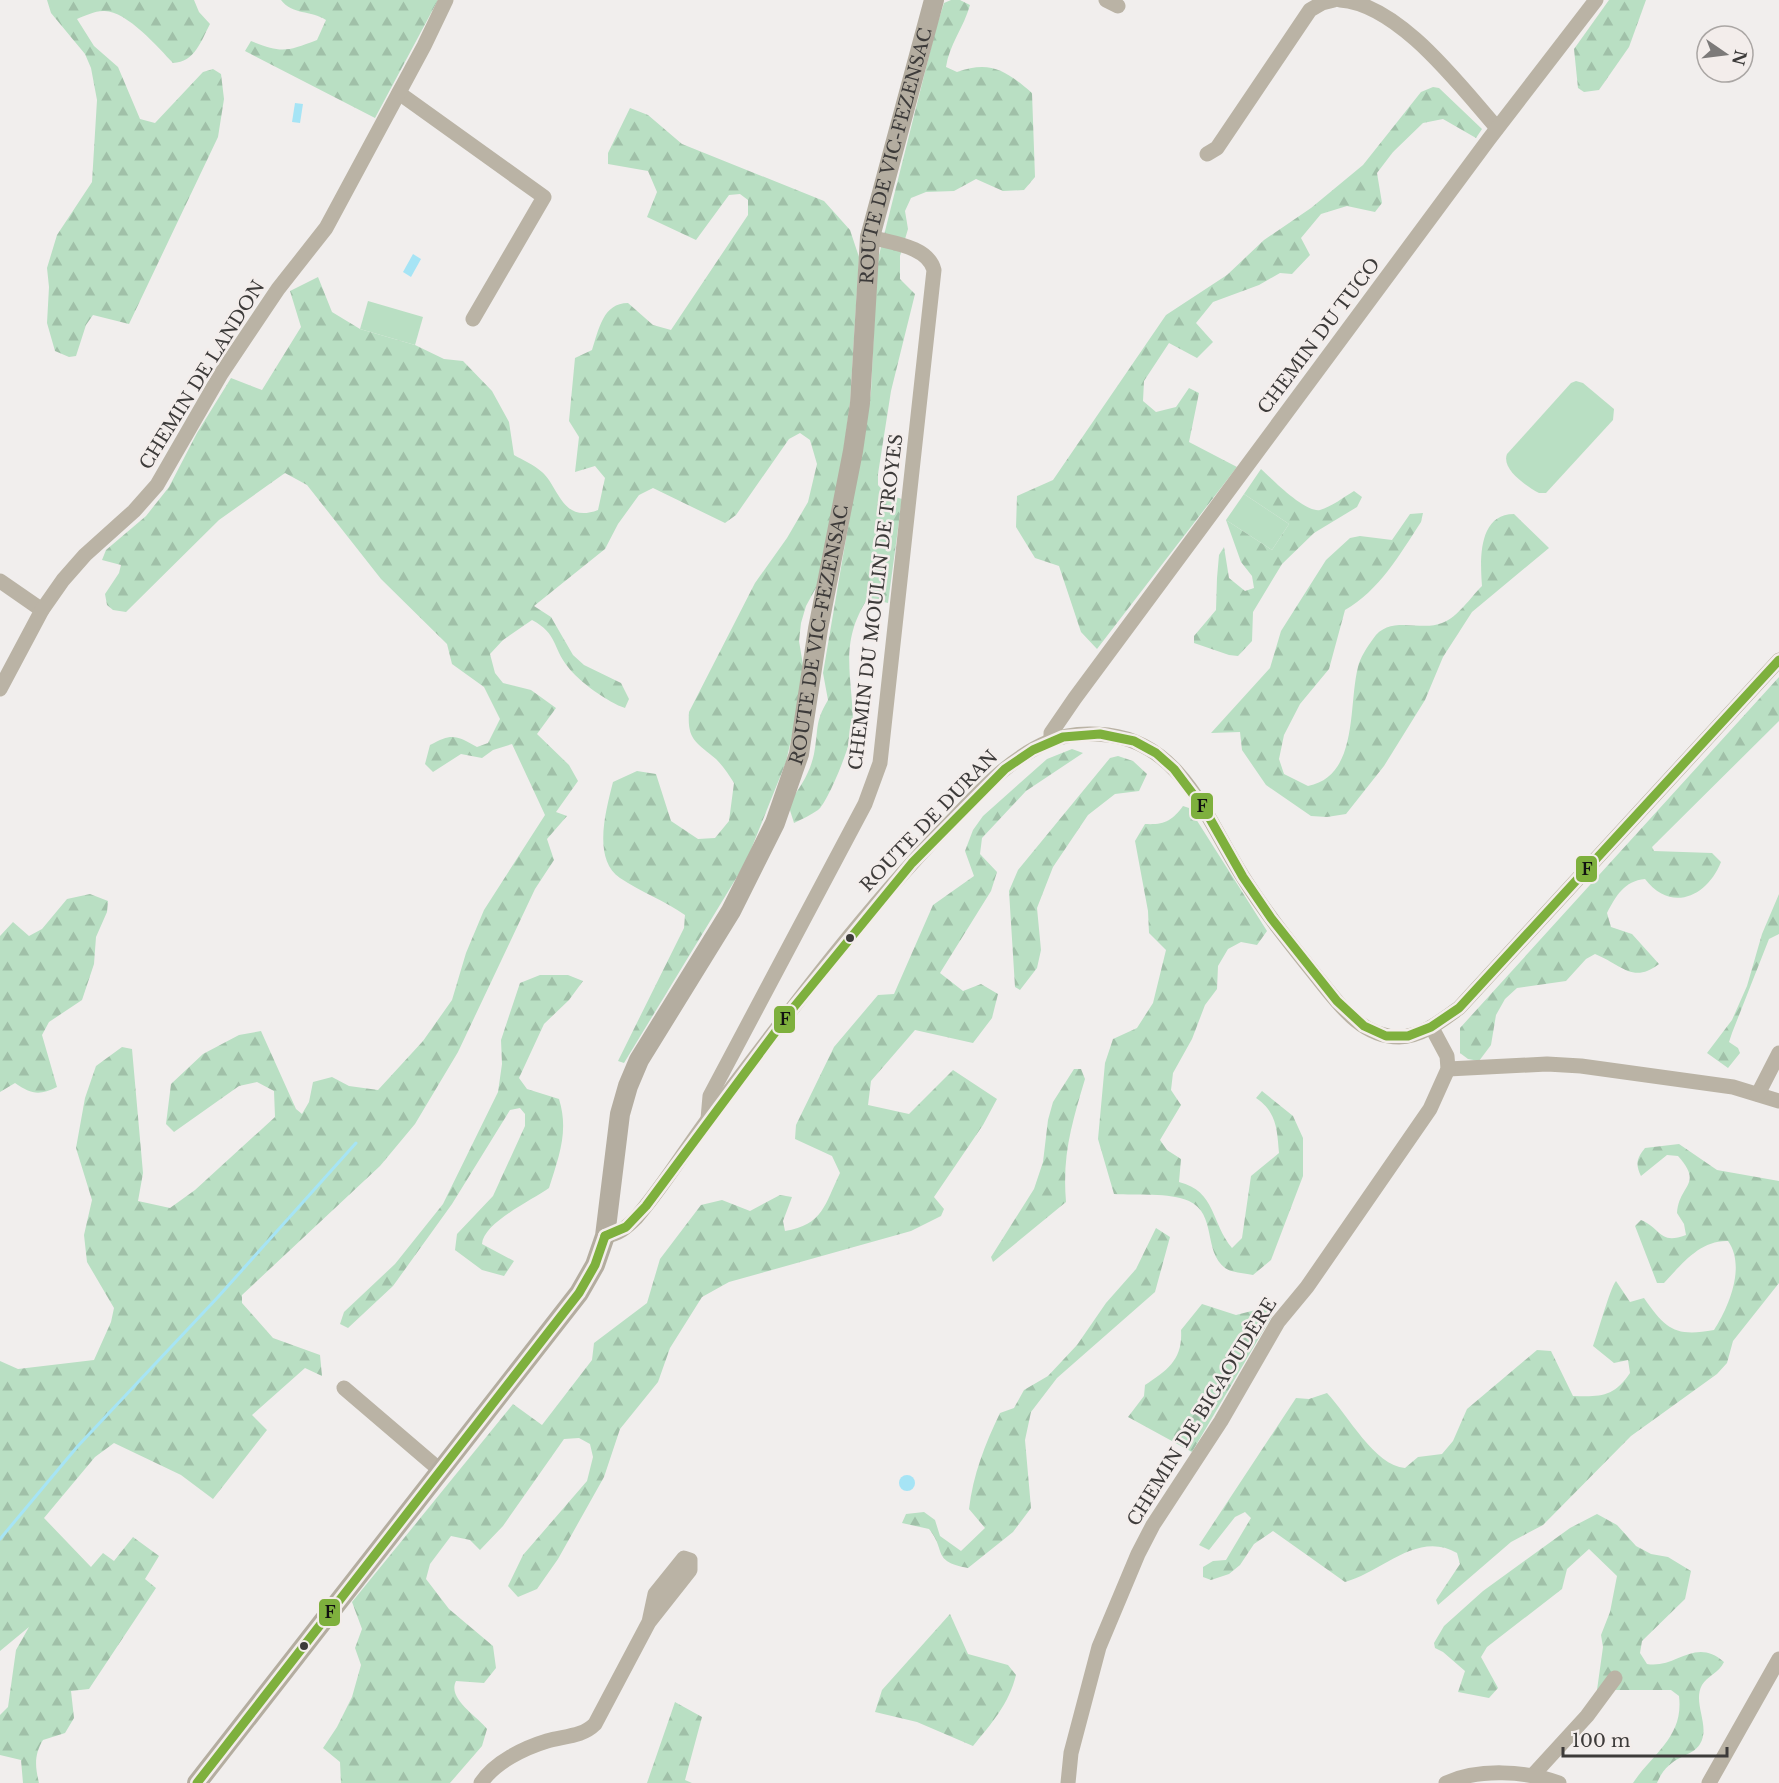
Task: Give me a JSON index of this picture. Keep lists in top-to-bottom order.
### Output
{
  "streets": {
    "main road": ["ROUTE DE VIC-FEZENSAC"],
    "street": [
      "CHEMIN DU TUCO",
      "CHEMIN DE LANDON",
      "CHEMIN DU MOULIN DE TROYES",
      "ROUTE DE DURAN",
      "CHEMIN DE BIGAOUDÈRE"
    ]
  },
  "crossings": [
    ["ROUTE DE VIC-FEZENSAC", "CHEMIN DU MOULIN DE TROYES"],
    ["ROUTE DE VIC-FEZENSAC", "ROUTE DE DURAN"],
    ["CHEMIN DU TUCO", "ROUTE DE DURAN"],
    ["CHEMIN DU MOULIN DE TROYES", "ROUTE DE DURAN"]
  ],
  "lines": ["transit line F"],
  "scale_bar": "100 m",
  "north": "right"
}
